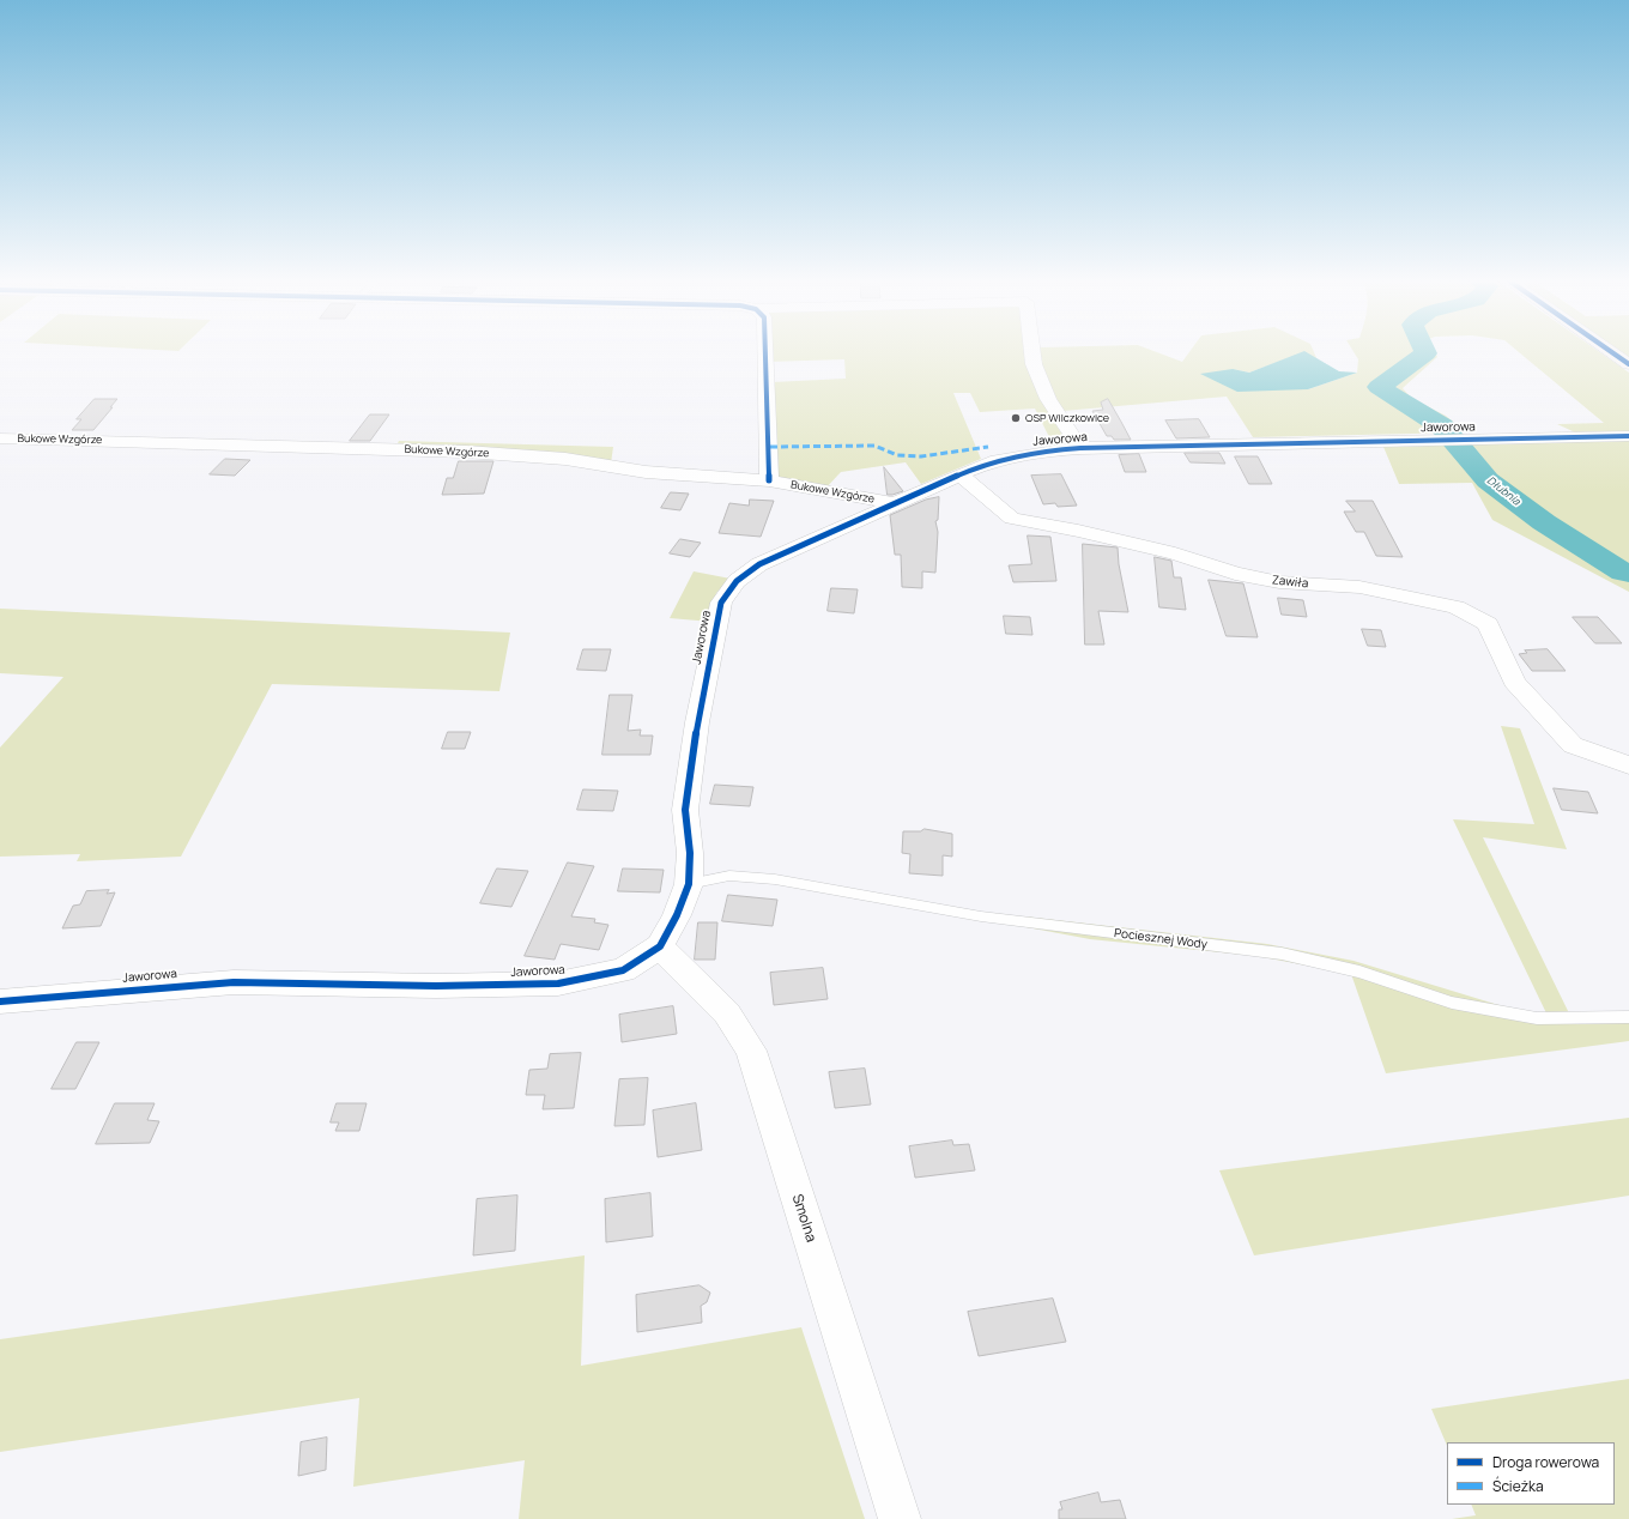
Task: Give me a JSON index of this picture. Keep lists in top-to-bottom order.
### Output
{
  "streets": {
    "street": [
      "Jaworowa",
      "Bukowe Wzgórze",
      "Zawiła",
      "Smolna"
    ],
    "lane": ["Pociesznej Wody"]
  },
  "crossings": [
    ["Jaworowa", "Bukowe Wzgórze"],
    ["Jaworowa", "Zawiła"],
    ["Jaworowa", "Pociesznej Wody"],
    ["Jaworowa", "Smolna"]
  ],
  "water": ["Dłubnia"],
  "places": ["OSP Wilczkowice"],
  "legend": ["Droga rowerowa", "Ścieżka"]
}
